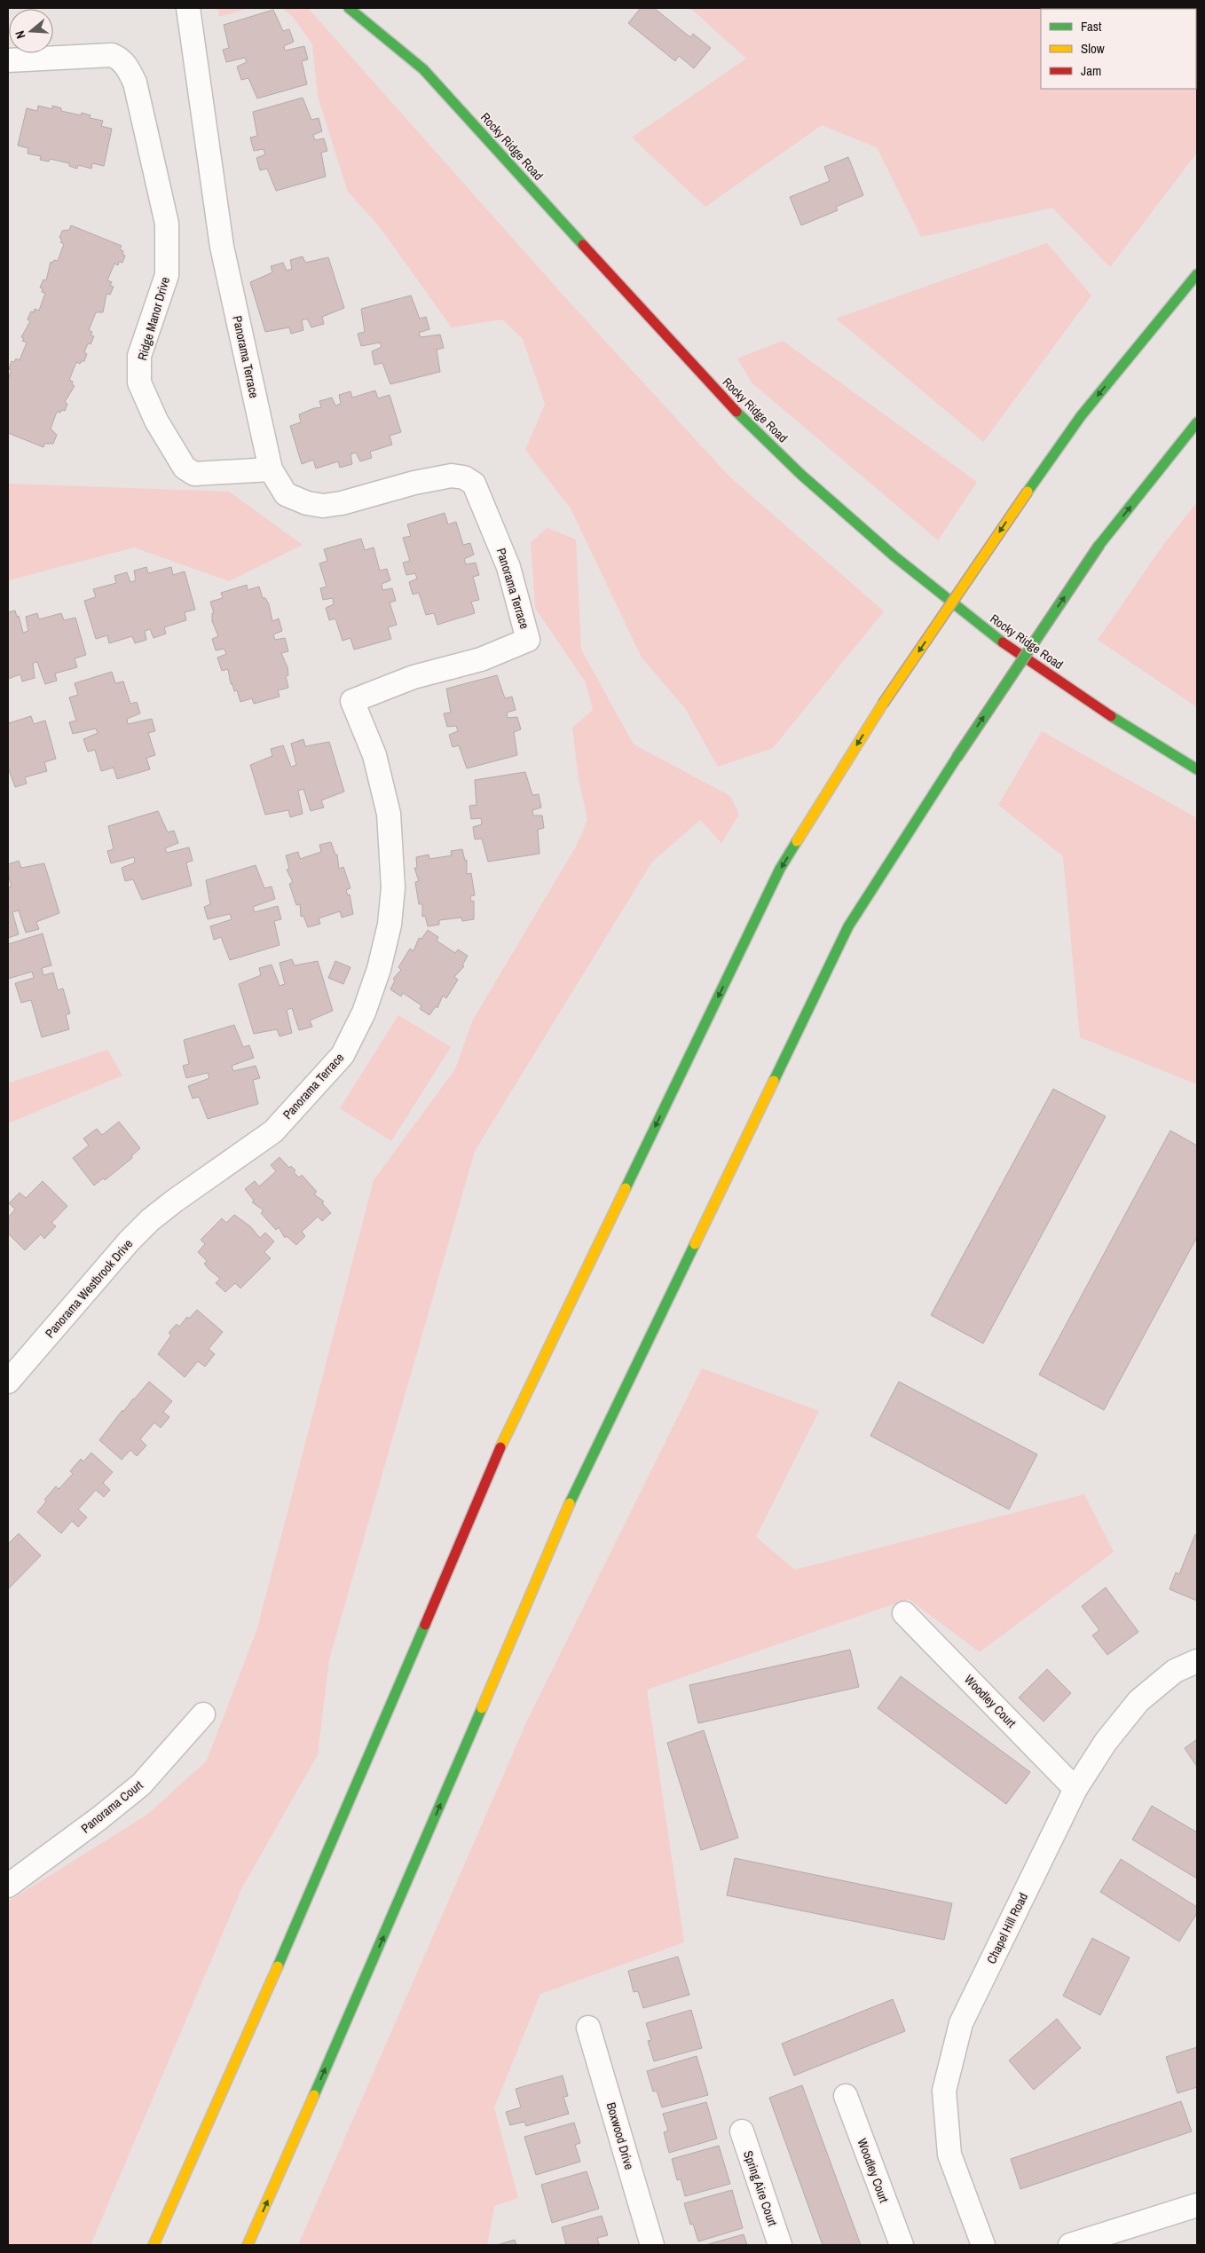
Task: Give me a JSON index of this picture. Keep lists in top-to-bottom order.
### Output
{
  "streets": {
    "main road": ["Rocky Ridge Road"],
    "street": [
      "Ridge Manor Drive",
      "Panorama Terrace",
      "Panorama Westbrook Drive",
      "Woodley Court",
      "Panorama Court",
      "Chapel Hill Road",
      "Boxwood Drive",
      "Spring Aire Court"
    ]
  },
  "crossings": [
    ["Ridge Manor Drive", "Panorama Terrace"],
    ["Panorama Terrace", "Panorama Westbrook Drive"],
    ["Woodley Court", "Chapel Hill Road"]
  ],
  "legend": ["Fast", "Slow", "Jam"],
  "north": "left"
}
